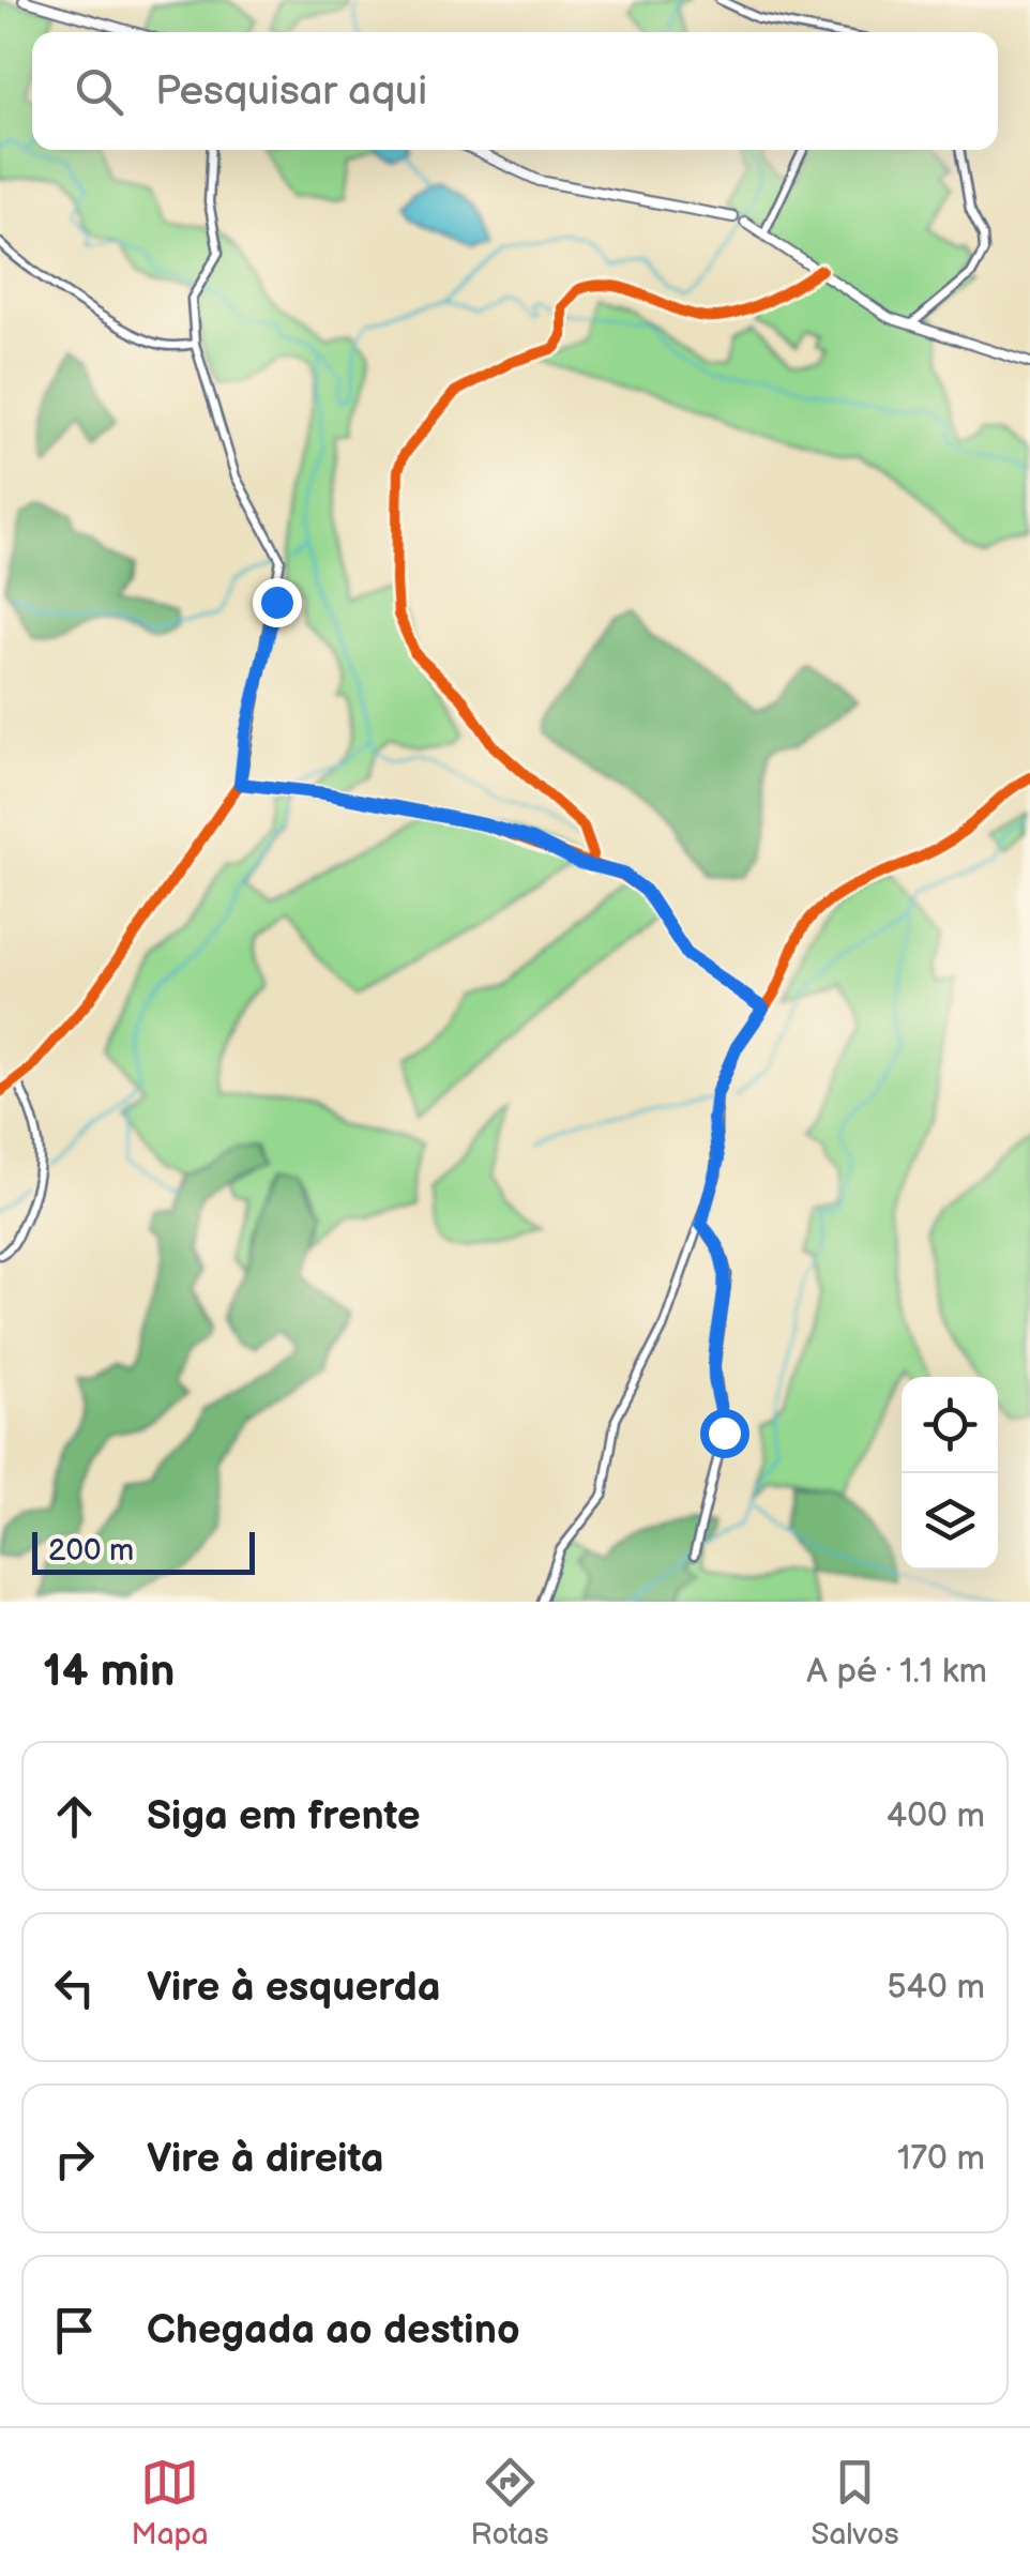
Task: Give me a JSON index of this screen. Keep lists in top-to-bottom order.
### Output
{
  "scale_bar": "200 m",
  "page": {
    "search": "Pesquisar aqui",
    "scale": "200 m",
    "heading": ["14 min", "A pé · 1.1 km"],
    "list": [
      ["Siga em frente", "400 m"],
      ["Vire à esquerda", "540 m"],
      ["Vire à direita", "170 m"],
      "Chegada ao destino"
    ],
    "nav": ["Mapa", "Rotas", "Salvos"]
  }
}
